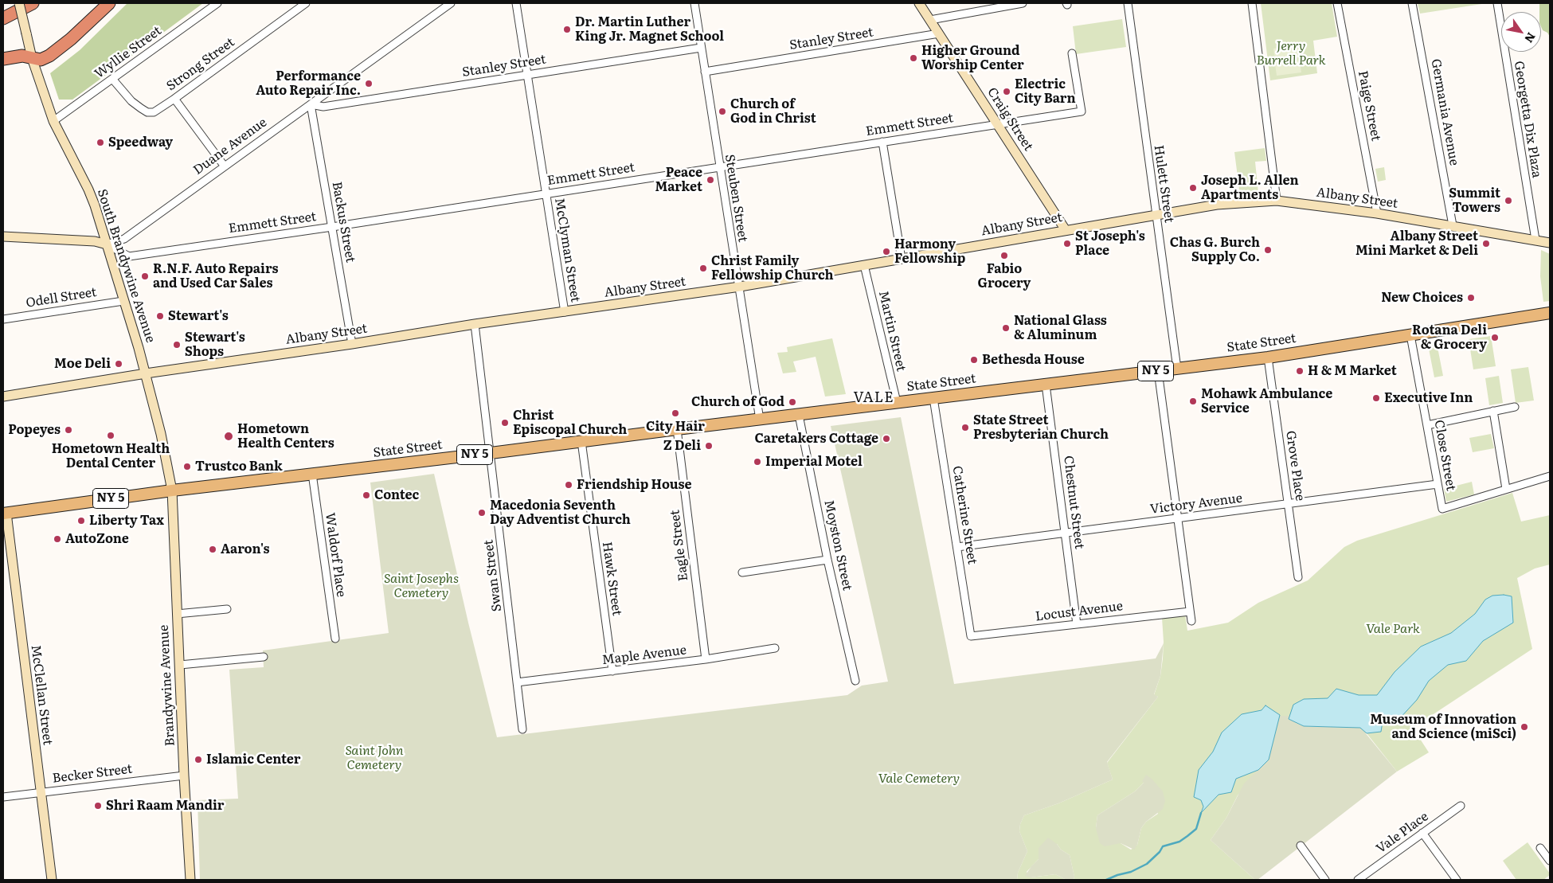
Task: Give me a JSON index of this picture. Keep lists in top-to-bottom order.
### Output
{
  "streets": {
    "main road": ["State Street", "NY 5"],
    "street": [
      "Stanley Street",
      "Wyllie Street",
      "Strong Street",
      "Paige Street",
      "Germania Avenue",
      "Craig Street",
      "Georgetta Dix Plaza",
      "Emmett Street",
      "Duane Avenue",
      "Hulett Street",
      "Steuben Street",
      "Albany Street",
      "Backus Street",
      "McClyman Street",
      "South Brandywine Avenue",
      "Odell Street",
      "Martin Street",
      "Close Street",
      "Grove Place",
      "Chestnut Street",
      "Victory Avenue",
      "Catherine Street",
      "Eagle Street",
      "Moyston Street",
      "Waldorf Place",
      "Swan Street",
      "Hawk Street",
      "Locust Avenue",
      "Maple Avenue",
      "Brandywine Avenue",
      "McClellan Street",
      "Becker Street",
      "Vale Place"
    ]
  },
  "crossings": [
    ["Stanley Street", "Craig Street"],
    ["Stanley Street", "Duane Avenue"],
    ["Stanley Street", "Steuben Street"],
    ["Stanley Street", "Backus Street"],
    ["Stanley Street", "McClyman Street"],
    ["Wyllie Street", "Strong Street"],
    ["Wyllie Street", "South Brandywine Avenue"],
    ["Paige Street", "Albany Street"],
    ["Germania Avenue", "Albany Street"],
    ["Craig Street", "Emmett Street"],
    ["Craig Street", "Albany Street"],
    ["Georgetta Dix Plaza", "Albany Street"],
    ["Emmett Street", "Duane Avenue"],
    ["Emmett Street", "Steuben Street"],
    ["Emmett Street", "Backus Street"],
    ["Emmett Street", "McClyman Street"],
    ["Emmett Street", "South Brandywine Avenue"],
    ["Duane Avenue", "Backus Street"],
    ["Duane Avenue", "South Brandywine Avenue"],
    ["Hulett Street", "Albany Street"],
    ["Hulett Street", "State Street"],
    ["Steuben Street", "Albany Street"],
    ["Steuben Street", "State Street"],
    ["Albany Street", "Backus Street"],
    ["Albany Street", "McClyman Street"],
    ["Albany Street", "South Brandywine Avenue"],
    ["Albany Street", "Martin Street"],
    ["Albany Street", "Swan Street"],
    ["South Brandywine Avenue", "Odell Street"],
    ["South Brandywine Avenue", "State Street"],
    ["South Brandywine Avenue", "Brandywine Avenue"],
    ["Martin Street", "State Street"],
    ["State Street", "Close Street"],
    ["State Street", "Grove Place"],
    ["State Street", "Chestnut Street"],
    ["State Street", "Catherine Street"],
    ["State Street", "Eagle Street"],
    ["State Street", "Moyston Street"],
    ["State Street", "Waldorf Place"],
    ["State Street", "Swan Street"],
    ["State Street", "Hawk Street"],
    ["State Street", "Brandywine Avenue"],
    ["State Street", "McClellan Street"],
    ["Close Street", "Victory Avenue"],
    ["Grove Place", "Victory Avenue"],
    ["Chestnut Street", "Victory Avenue"],
    ["Chestnut Street", "Locust Avenue"],
    ["Victory Avenue", "Catherine Street"],
    ["Catherine Street", "Locust Avenue"],
    ["Eagle Street", "Maple Avenue"],
    ["Swan Street", "Maple Avenue"],
    ["Hawk Street", "Maple Avenue"],
    ["Brandywine Avenue", "Becker Street"],
    ["McClellan Street", "Becker Street"]
  ],
  "districts": ["VALE"],
  "parks": [
    "Jerry Burrell Park",
    "Saint Josephs Cemetery",
    "Vale Park",
    "Saint John Cemetery",
    "Vale Cemetery"
  ],
  "places": [
    "Dr. Martin Luther King Jr. Magnet School",
    "Higher Ground Worship Center",
    "Performance Auto Repair Inc.",
    "Electric City Barn",
    "Church of God in Christ",
    "Speedway",
    "Peace Market",
    "Joseph L. Allen Apartments",
    "Summit Towers",
    "St Joseph's Place",
    "Albany Street Mini Market & Deli",
    "Chas G. Burch Supply Co.",
    "Harmony Fellowship",
    "Fabio Grocery",
    "Christ Family Fellowship Church",
    "R.N.F. Auto Repairs and Used Car Sales",
    "New Choices",
    "Stewart's",
    "National Glass & Aluminum",
    "Rotana Deli & Grocery",
    "Stewart's Shops",
    "Bethesda House",
    "Moe Deli",
    "H & M Market",
    "Executive Inn",
    "Mohawk Ambulance Service",
    "Church of God",
    "City Hair",
    "Christ Episcopal Church",
    "State Street Presbyterian Church",
    "Popeyes",
    "Hometown Health Dental Center",
    "Hometown Health Centers",
    "Caretakers Cottage",
    "Z Deli",
    "Imperial Motel",
    "Trustco Bank",
    "Friendship House",
    "Contec",
    "Macedonia Seventh Day Adventist Church",
    "Liberty Tax",
    "AutoZone",
    "Aaron's",
    "Museum of Innovation and Science (miSci)",
    "Islamic Center",
    "Shri Raam Mandir"
  ],
  "north": "bottom right"
}
